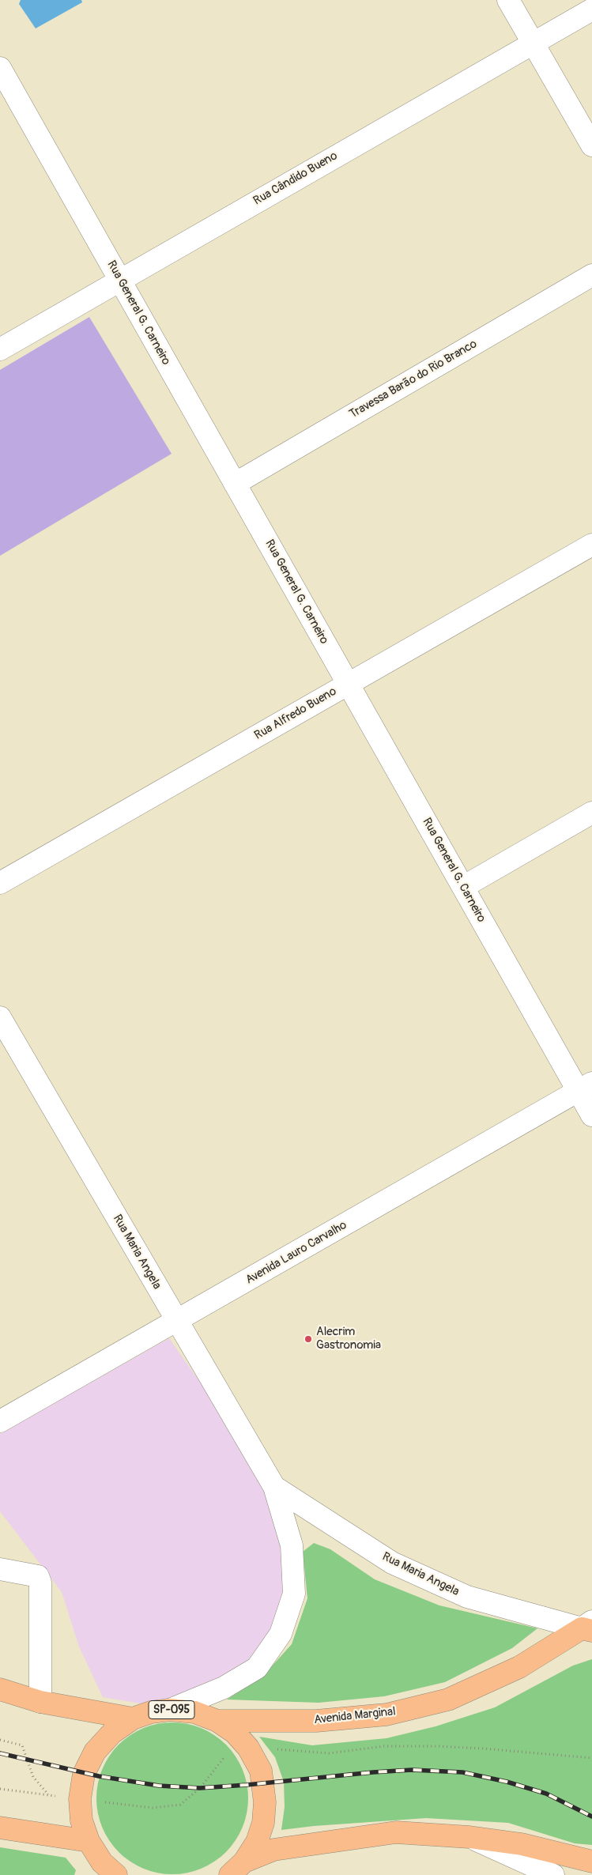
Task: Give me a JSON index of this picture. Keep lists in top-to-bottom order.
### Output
{
  "streets": {
    "main road": ["SP-095", "Avenida Marginal"],
    "street": [
      "Rua Cândido Bueno",
      "Rua General G. Carneiro",
      "Travessa Barão do Rio Branco",
      "Rua Alfredo Bueno",
      "Rua Maria Angela",
      "Avenida Lauro Carvalho"
    ]
  },
  "crossings": [
    ["Rua Cândido Bueno", "Rua General G. Carneiro"],
    ["Rua General G. Carneiro", "Travessa Barão do Rio Branco"],
    ["Rua General G. Carneiro", "Rua Alfredo Bueno"],
    ["Rua General G. Carneiro", "Avenida Lauro Carvalho"],
    ["Rua Maria Angela", "Avenida Lauro Carvalho"],
    ["Rua Maria Angela", "SP-095"],
    ["Rua Maria Angela", "Avenida Marginal"],
    ["SP-095", "Avenida Marginal"]
  ],
  "places": ["Alecrim Gastronomia"]
}
